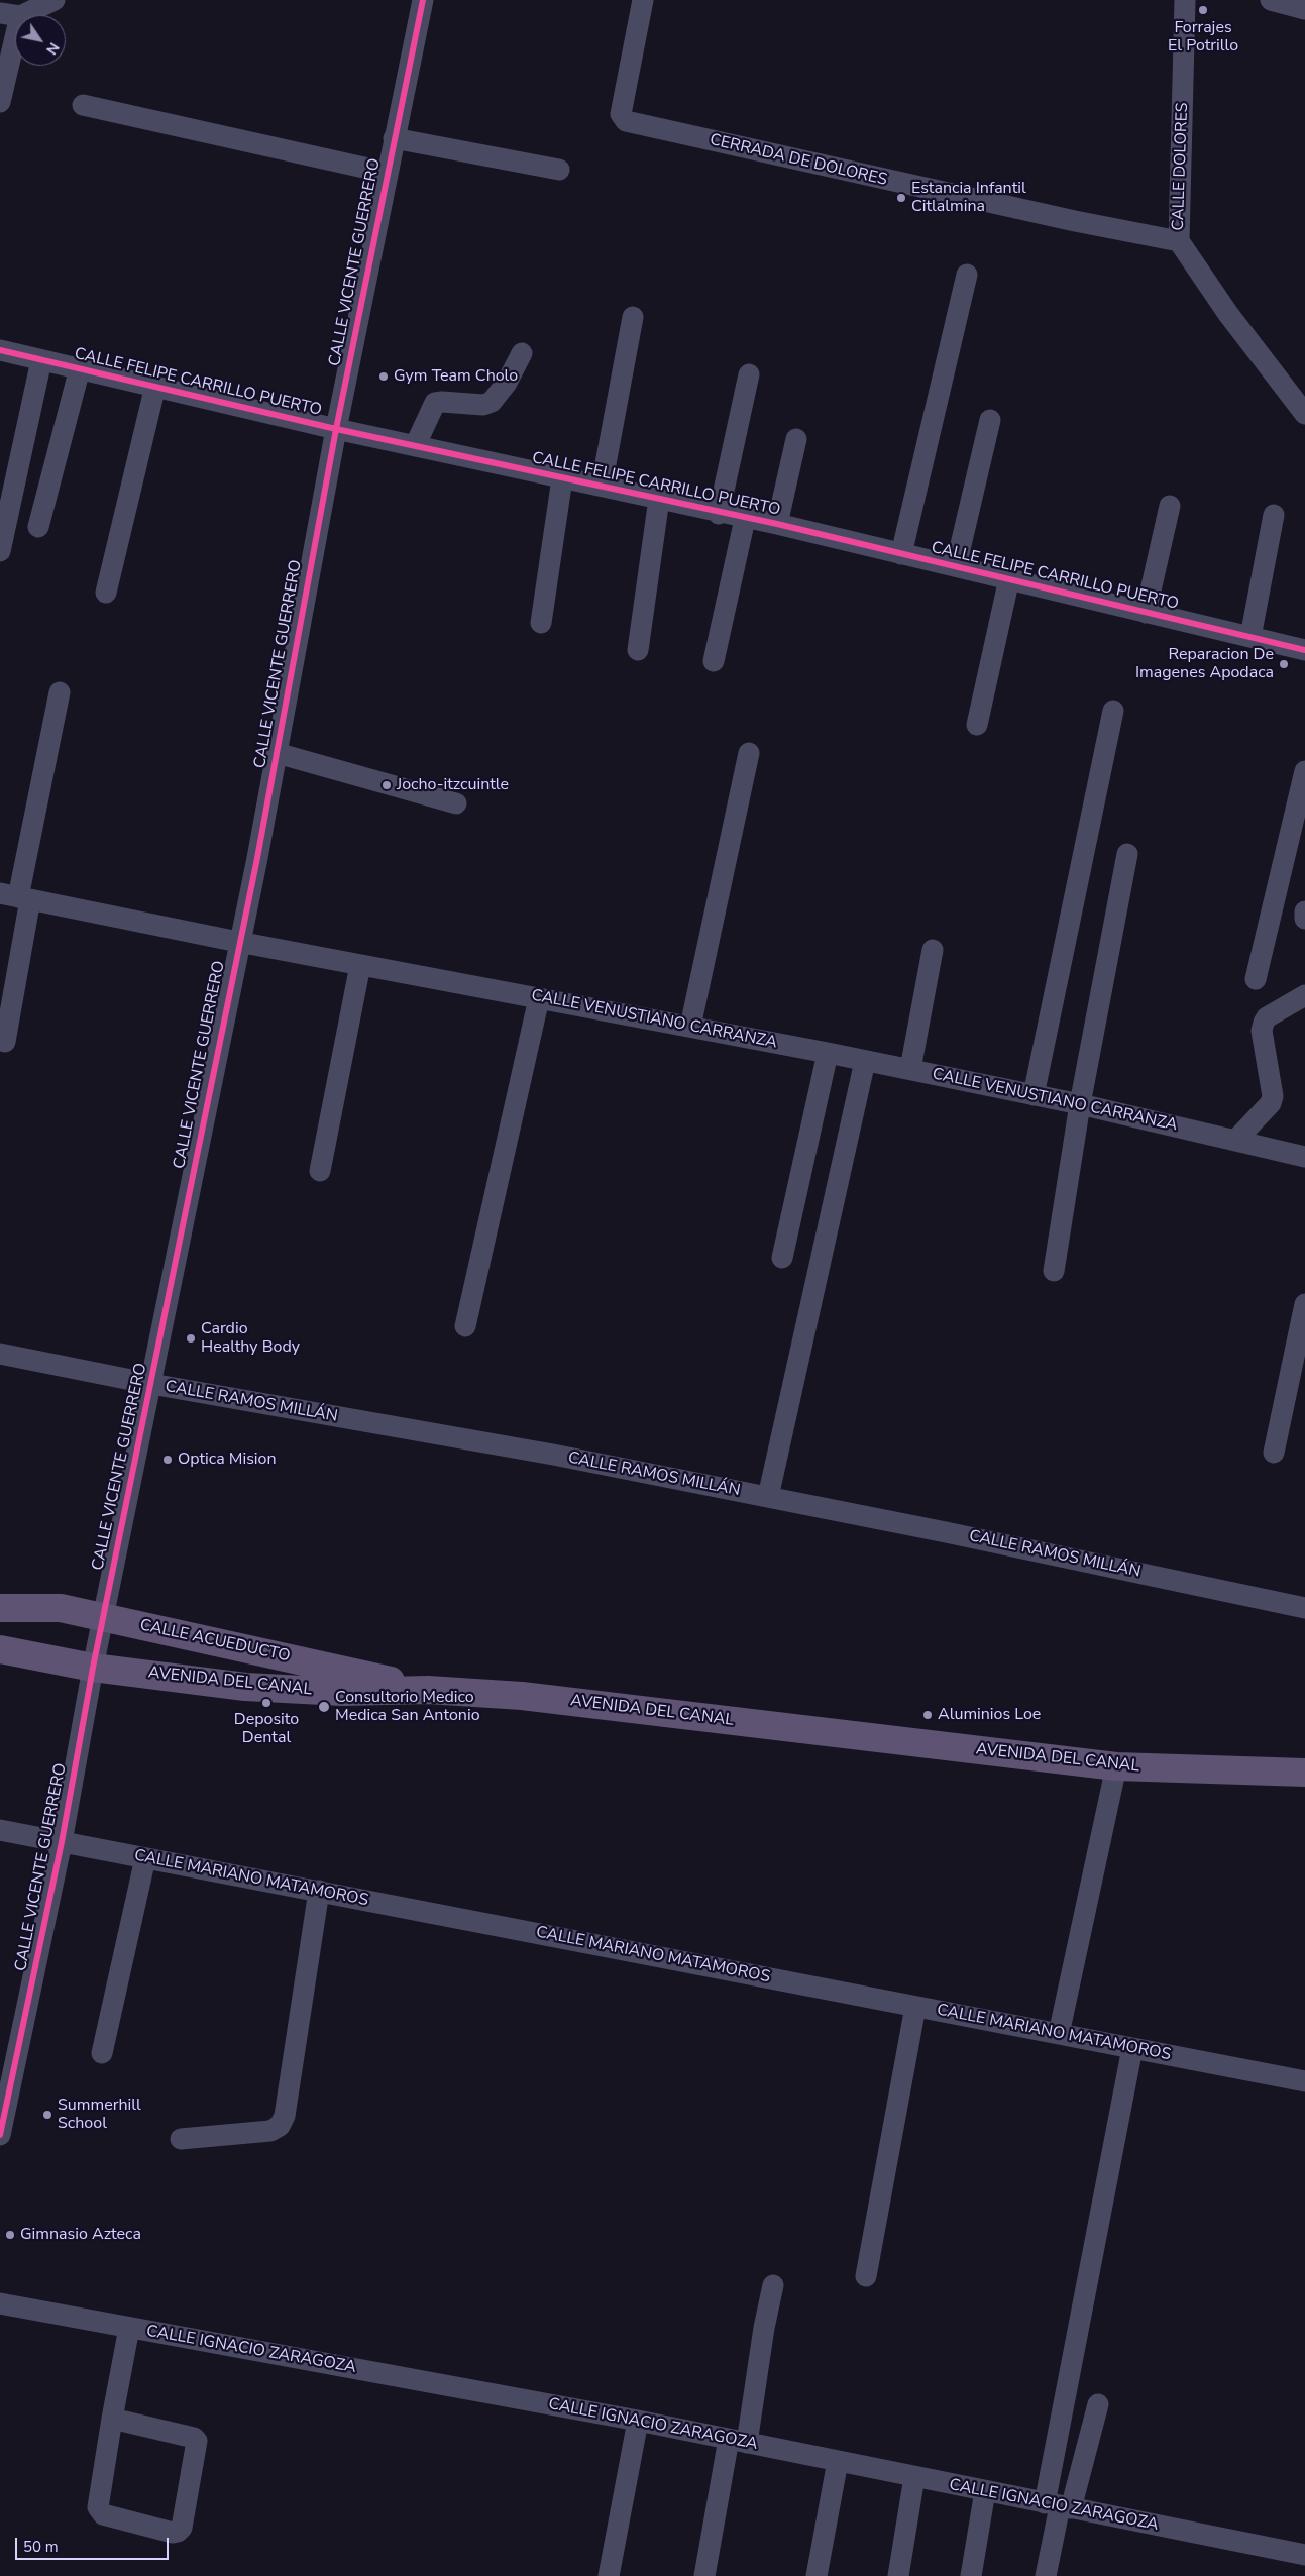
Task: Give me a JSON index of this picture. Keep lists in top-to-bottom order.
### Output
{
  "streets": {
    "main road": ["CALLE ACUEDUCTO", "AVENIDA DEL CANAL"],
    "street": [
      "CERRADA DE DOLORES",
      "CALLE DOLORES",
      "CALLE VICENTE GUERRERO",
      "CALLE FELIPE CARRILLO PUERTO",
      "CALLE VENUSTIANO CARRANZA",
      "CALLE RAMOS MILLÁN",
      "CALLE MARIANO MATAMOROS",
      "CALLE IGNACIO ZARAGOZA"
    ]
  },
  "crossings": [
    ["CERRADA DE DOLORES", "CALLE DOLORES"],
    ["CALLE VICENTE GUERRERO", "CALLE FELIPE CARRILLO PUERTO"],
    ["CALLE VICENTE GUERRERO", "CALLE VENUSTIANO CARRANZA"],
    ["CALLE VICENTE GUERRERO", "CALLE RAMOS MILLÁN"],
    ["CALLE VICENTE GUERRERO", "CALLE ACUEDUCTO"],
    ["CALLE VICENTE GUERRERO", "AVENIDA DEL CANAL"],
    ["CALLE VICENTE GUERRERO", "CALLE MARIANO MATAMOROS"],
    ["CALLE ACUEDUCTO", "AVENIDA DEL CANAL"]
  ],
  "places": [
    "Forrajes El Potrillo",
    "Estancia Infantil Citlalmina",
    "Gym Team Cholo",
    "Reparacion De Imagenes Apodaca",
    "Jocho-itzcuintle",
    "Cardio Healthy Body",
    "Optica Mision",
    "Deposito Dental",
    "Consultorio Medico Medica San Antonio",
    "Aluminios Loe",
    "Summerhill School",
    "Gimnasio Azteca"
  ],
  "scale_bar": "50 m",
  "north": "bottom right"
}
